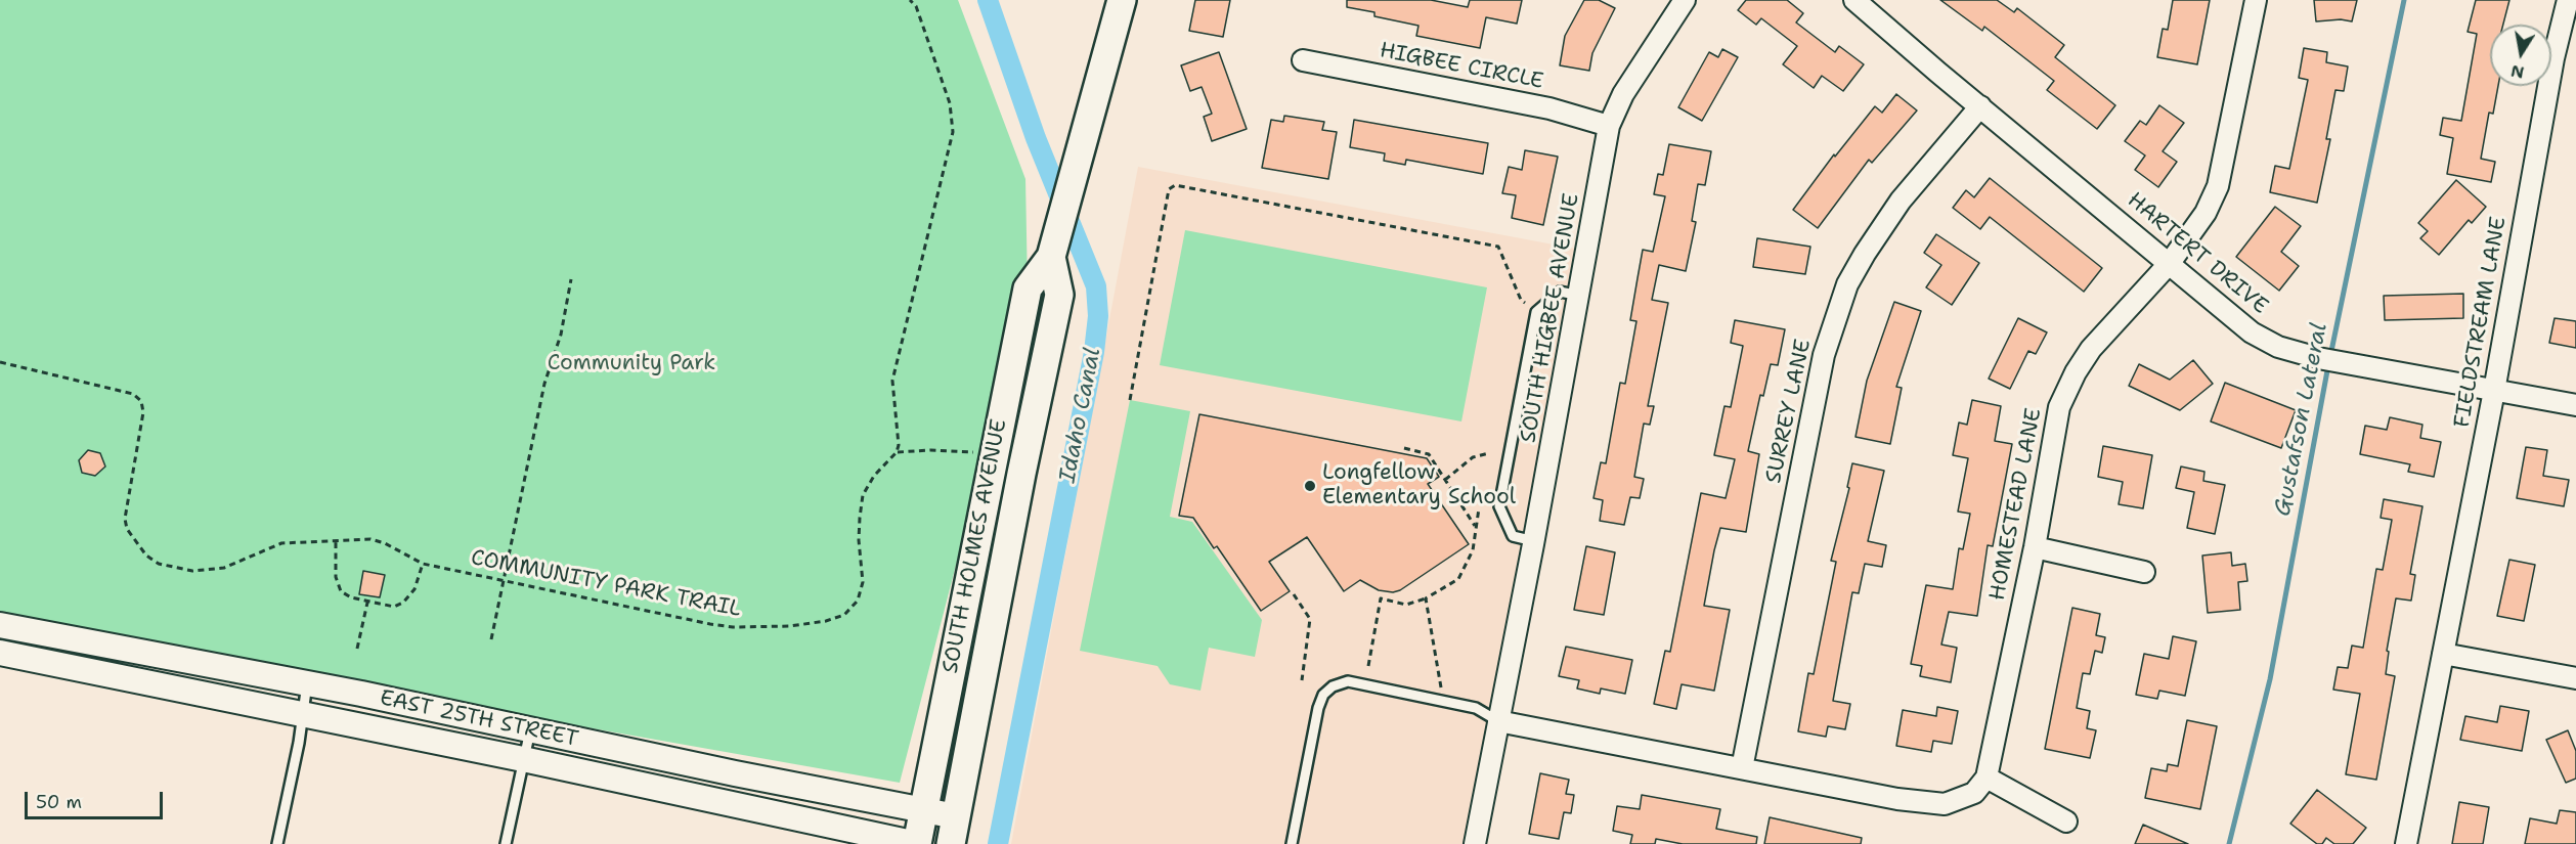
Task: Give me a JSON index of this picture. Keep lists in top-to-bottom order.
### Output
{
  "streets": {
    "main road": ["SOUTH HOLMES AVENUE"],
    "street": [
      "HIGBEE CIRCLE",
      "HARTERT DRIVE",
      "SOUTH HIGBEE AVENUE",
      "FIELDSTREAM LANE",
      "SURREY LANE",
      "HOMESTEAD LANE",
      "EAST 25TH STREET"
    ],
    "path": ["COMMUNITY PARK TRAIL"]
  },
  "crossings": [
    ["HIGBEE CIRCLE", "SOUTH HIGBEE AVENUE"],
    ["HARTERT DRIVE", "FIELDSTREAM LANE"],
    ["HARTERT DRIVE", "SURREY LANE"],
    ["HARTERT DRIVE", "HOMESTEAD LANE"],
    ["SOUTH HOLMES AVENUE", "EAST 25TH STREET"]
  ],
  "water": ["Idaho Canal", "Gustafson Lateral"],
  "parks": ["Community Park"],
  "places": ["Longfellow Elementary School"],
  "scale_bar": "50 m",
  "north": "bottom"
}
